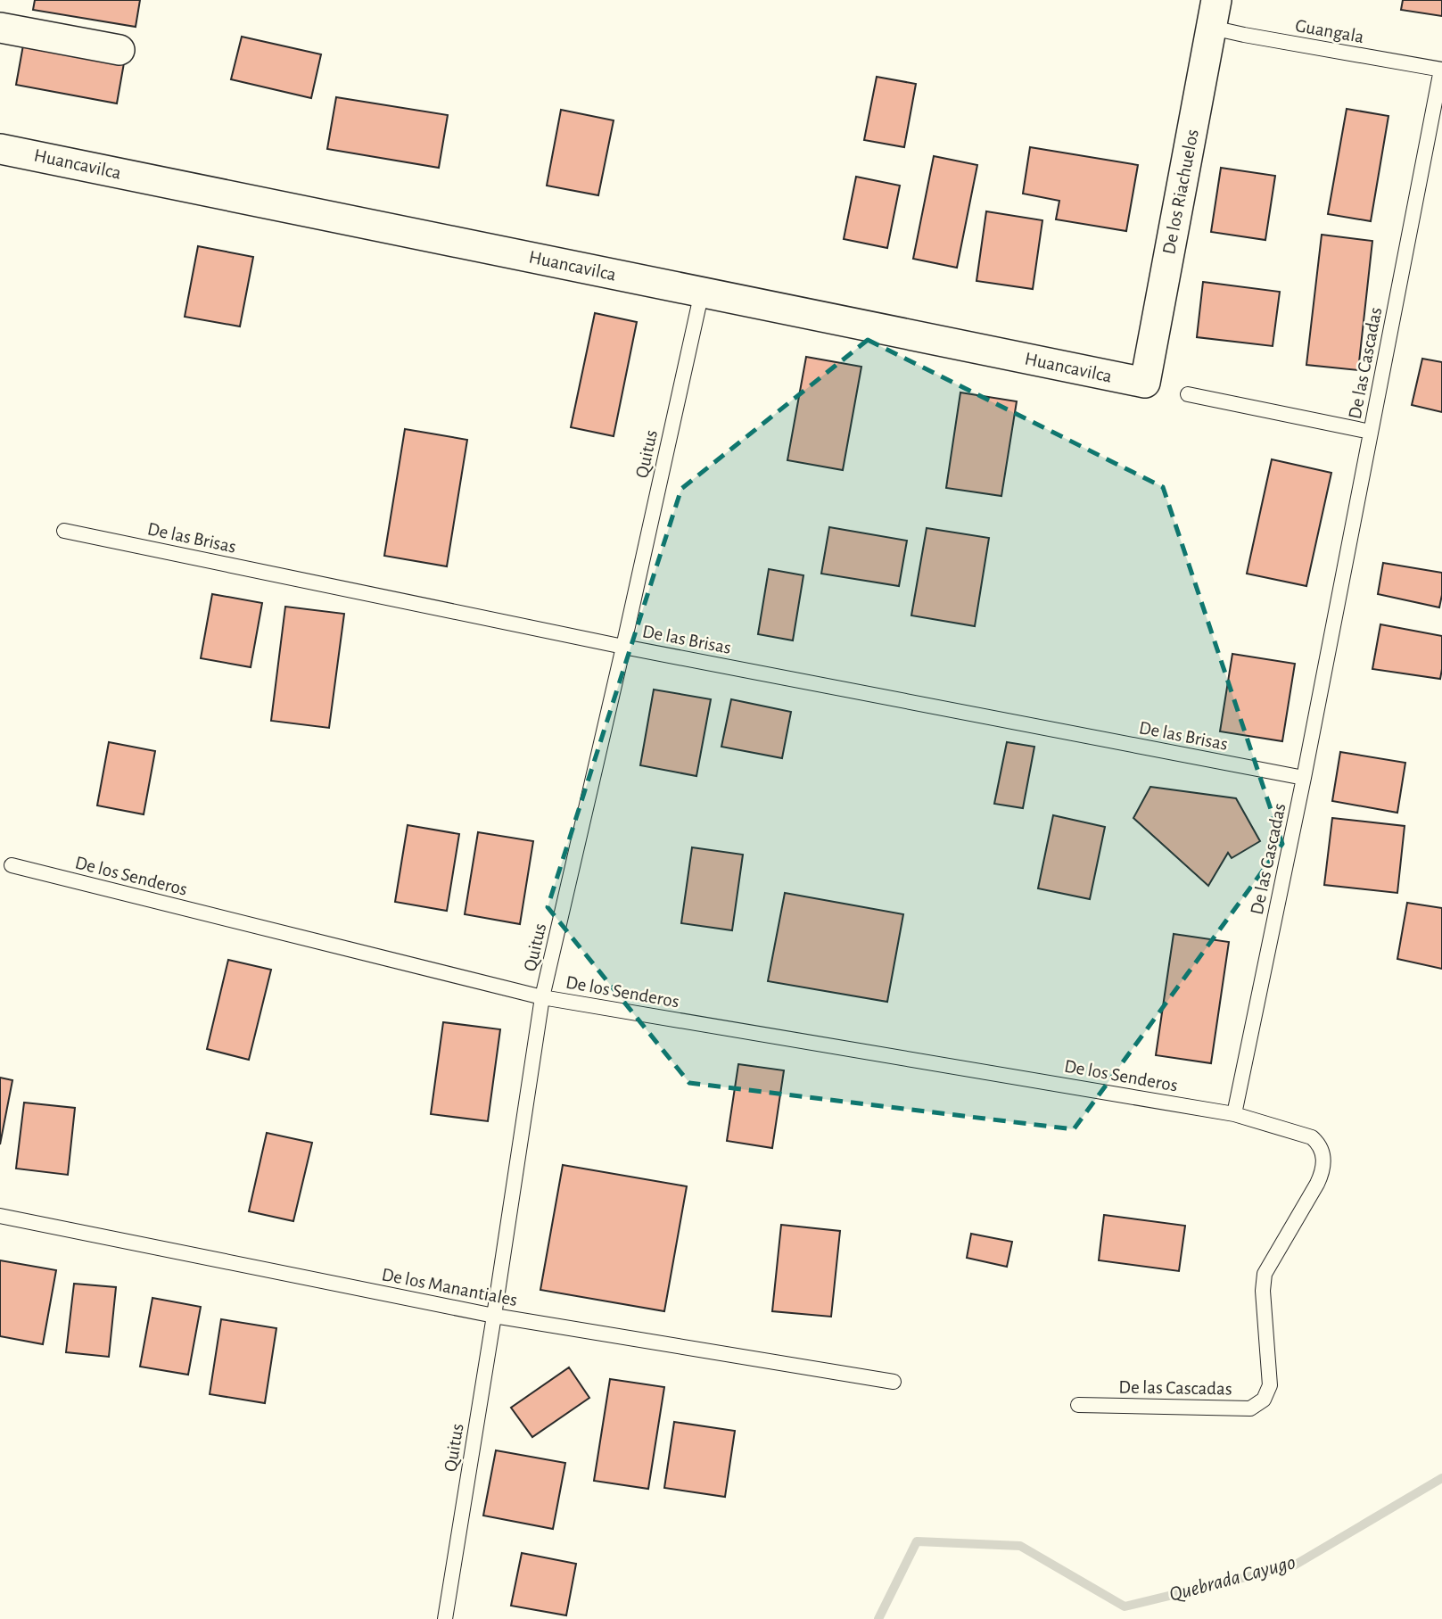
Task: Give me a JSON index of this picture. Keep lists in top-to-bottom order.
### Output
{
  "streets": {
    "street": ["Huancavilca", "De los Riachuelos"],
    "lane": [
      "Guangala",
      "De las Cascadas",
      "Quitus",
      "De las Brisas",
      "De los Senderos",
      "De los Manantiales"
    ]
  },
  "crossings": [
    ["Guangala", "De los Riachuelos"],
    ["Guangala", "De las Cascadas"],
    ["Huancavilca", "De los Riachuelos"],
    ["Huancavilca", "Quitus"],
    ["De las Cascadas", "De las Brisas"],
    ["De las Cascadas", "De los Senderos"],
    ["Quitus", "De las Brisas"],
    ["Quitus", "De los Senderos"],
    ["Quitus", "De los Manantiales"]
  ],
  "water": ["Quebrada Cayugo"]
}
